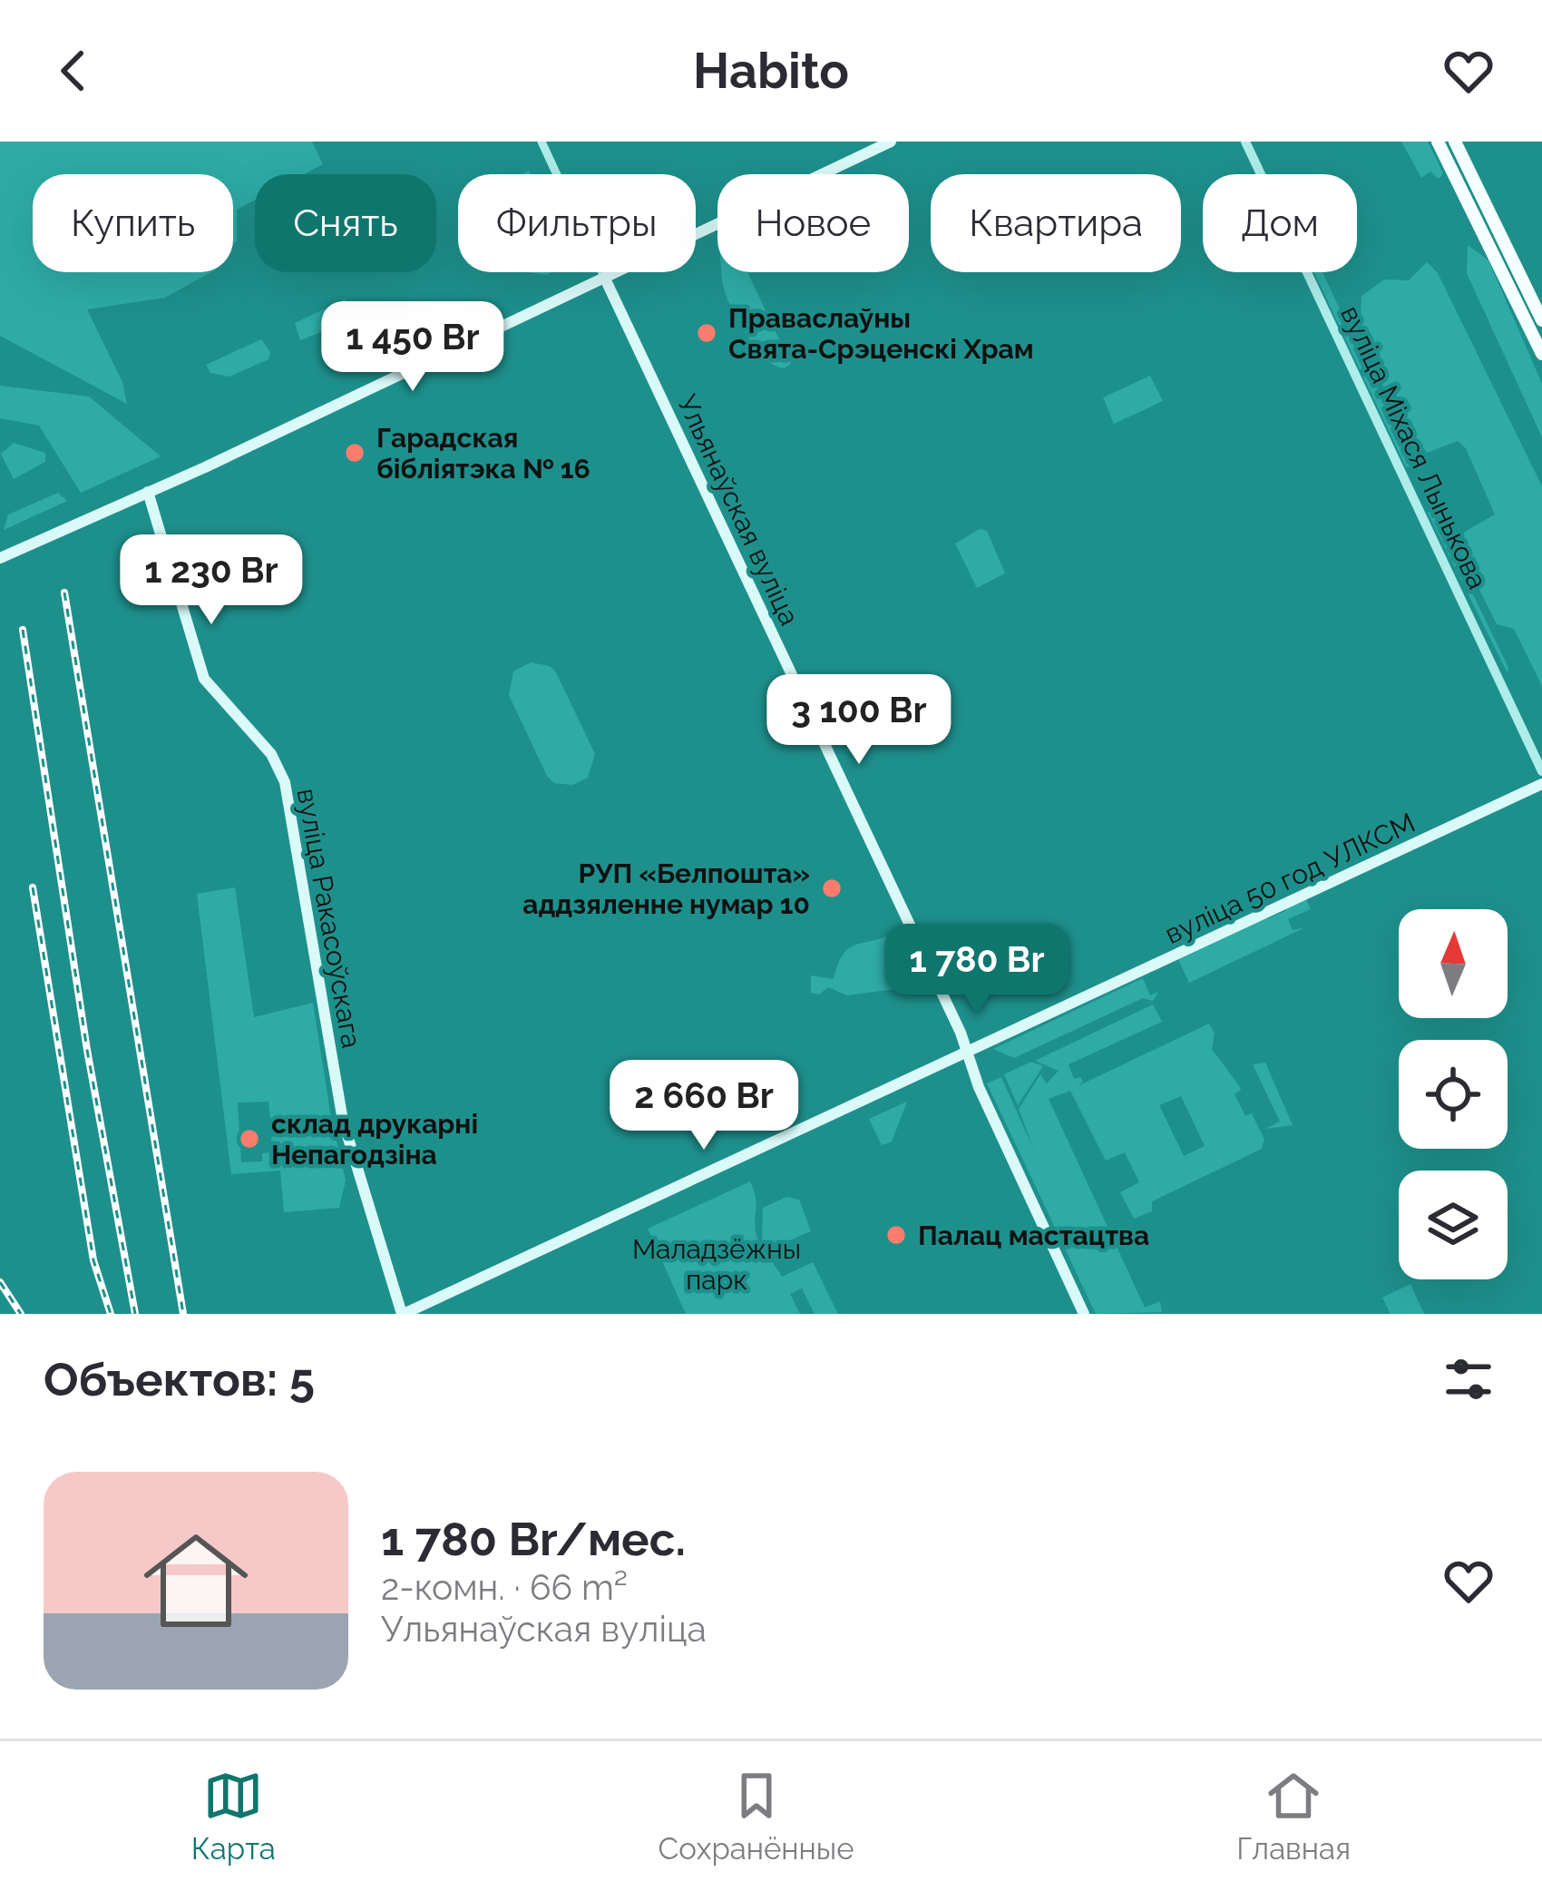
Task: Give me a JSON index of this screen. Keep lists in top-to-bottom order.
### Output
{
  "streets": {
    "main road": ["Ульянаўская вуліца", "вуліца 50 год УЛКСМ", "вуліца Ракасоўскага"],
    "street": ["вуліца Міхася Лынькова"]
  },
  "crossings": [
    ["Ульянаўская вуліца", "вуліца 50 год УЛКСМ"],
    ["вуліца 50 год УЛКСМ", "вуліца Ракасоўскага"]
  ],
  "parks": ["Маладзёжны парк"],
  "places": [
    "Праваслаўны Свята-Срэценскі Храм",
    "Гарадская бібліятэка № 16",
    "РУП «Белпошта» аддзяленне нумар 10",
    "склад друкарні Непагодзіна",
    "Палац мастацтва"
  ],
  "north": "top",
  "page": {
    "header": "Habito",
    "chip": [
      "Купить",
      "Снять",
      "Фильтры",
      "Новое",
      "Квартира",
      "Дом"
    ],
    "price": [
      "1 450 Br",
      "1 230 Br",
      "3 100 Br",
      "1 780 Br",
      "2 660 Br"
    ],
    "heading": "Объектов: 5",
    "list": [
      {
        "name": "1 780 Br/мес.",
        "note": "2-комн. · 66 m² · Ульянаўская вуліца"
      }
    ],
    "tabs": ["Карта", "Сохранённые", "Главная"]
  }
}
